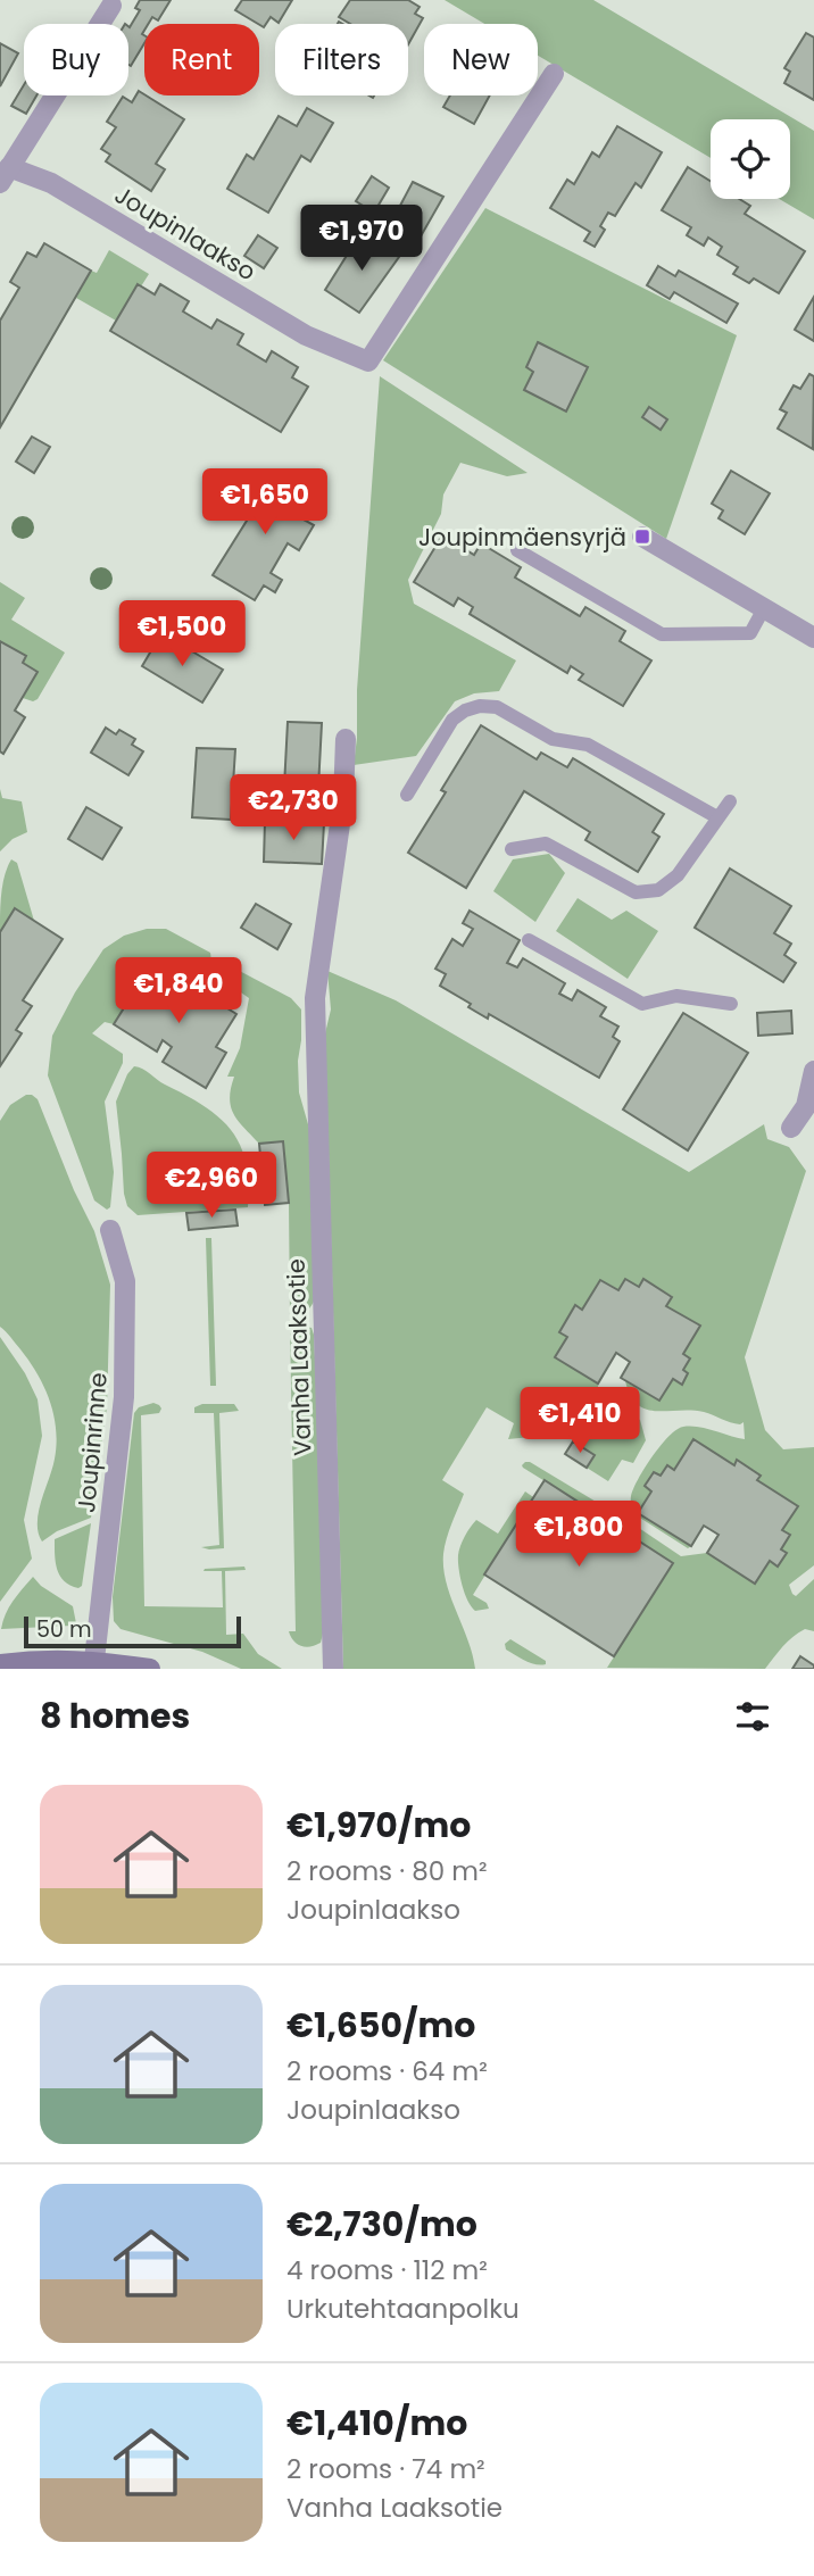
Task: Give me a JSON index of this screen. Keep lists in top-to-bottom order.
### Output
{
  "streets": {
    "street": ["Joupinlaakso", "Vanha Laaksotie", "Joupinrinne"]
  },
  "places": {
    "transit": ["Joupinmäensyrjä"]
  },
  "scale_bar": "50 m",
  "page": {
    "chip": [
      "Buy",
      "Rent",
      "Filters",
      "New"
    ],
    "price": [
      "€1,970",
      "€1,650",
      "€1,500",
      "€2,730",
      "€1,840",
      "€2,960",
      "€1,410",
      "€1,800"
    ],
    "scale": "50 m",
    "heading": "8 homes",
    "list": [
      {
        "name": "€1,970/mo",
        "note": "2 rooms · 80 m² · Joupinlaakso"
      },
      {
        "name": "€1,650/mo",
        "note": "2 rooms · 64 m² · Joupinlaakso"
      },
      {
        "name": "€2,730/mo",
        "note": "4 rooms · 112 m² · Urkutehtaanpolku"
      },
      {
        "name": "€1,410/mo",
        "note": "2 rooms · 74 m² · Vanha Laaksotie"
      }
    ]
  }
}
